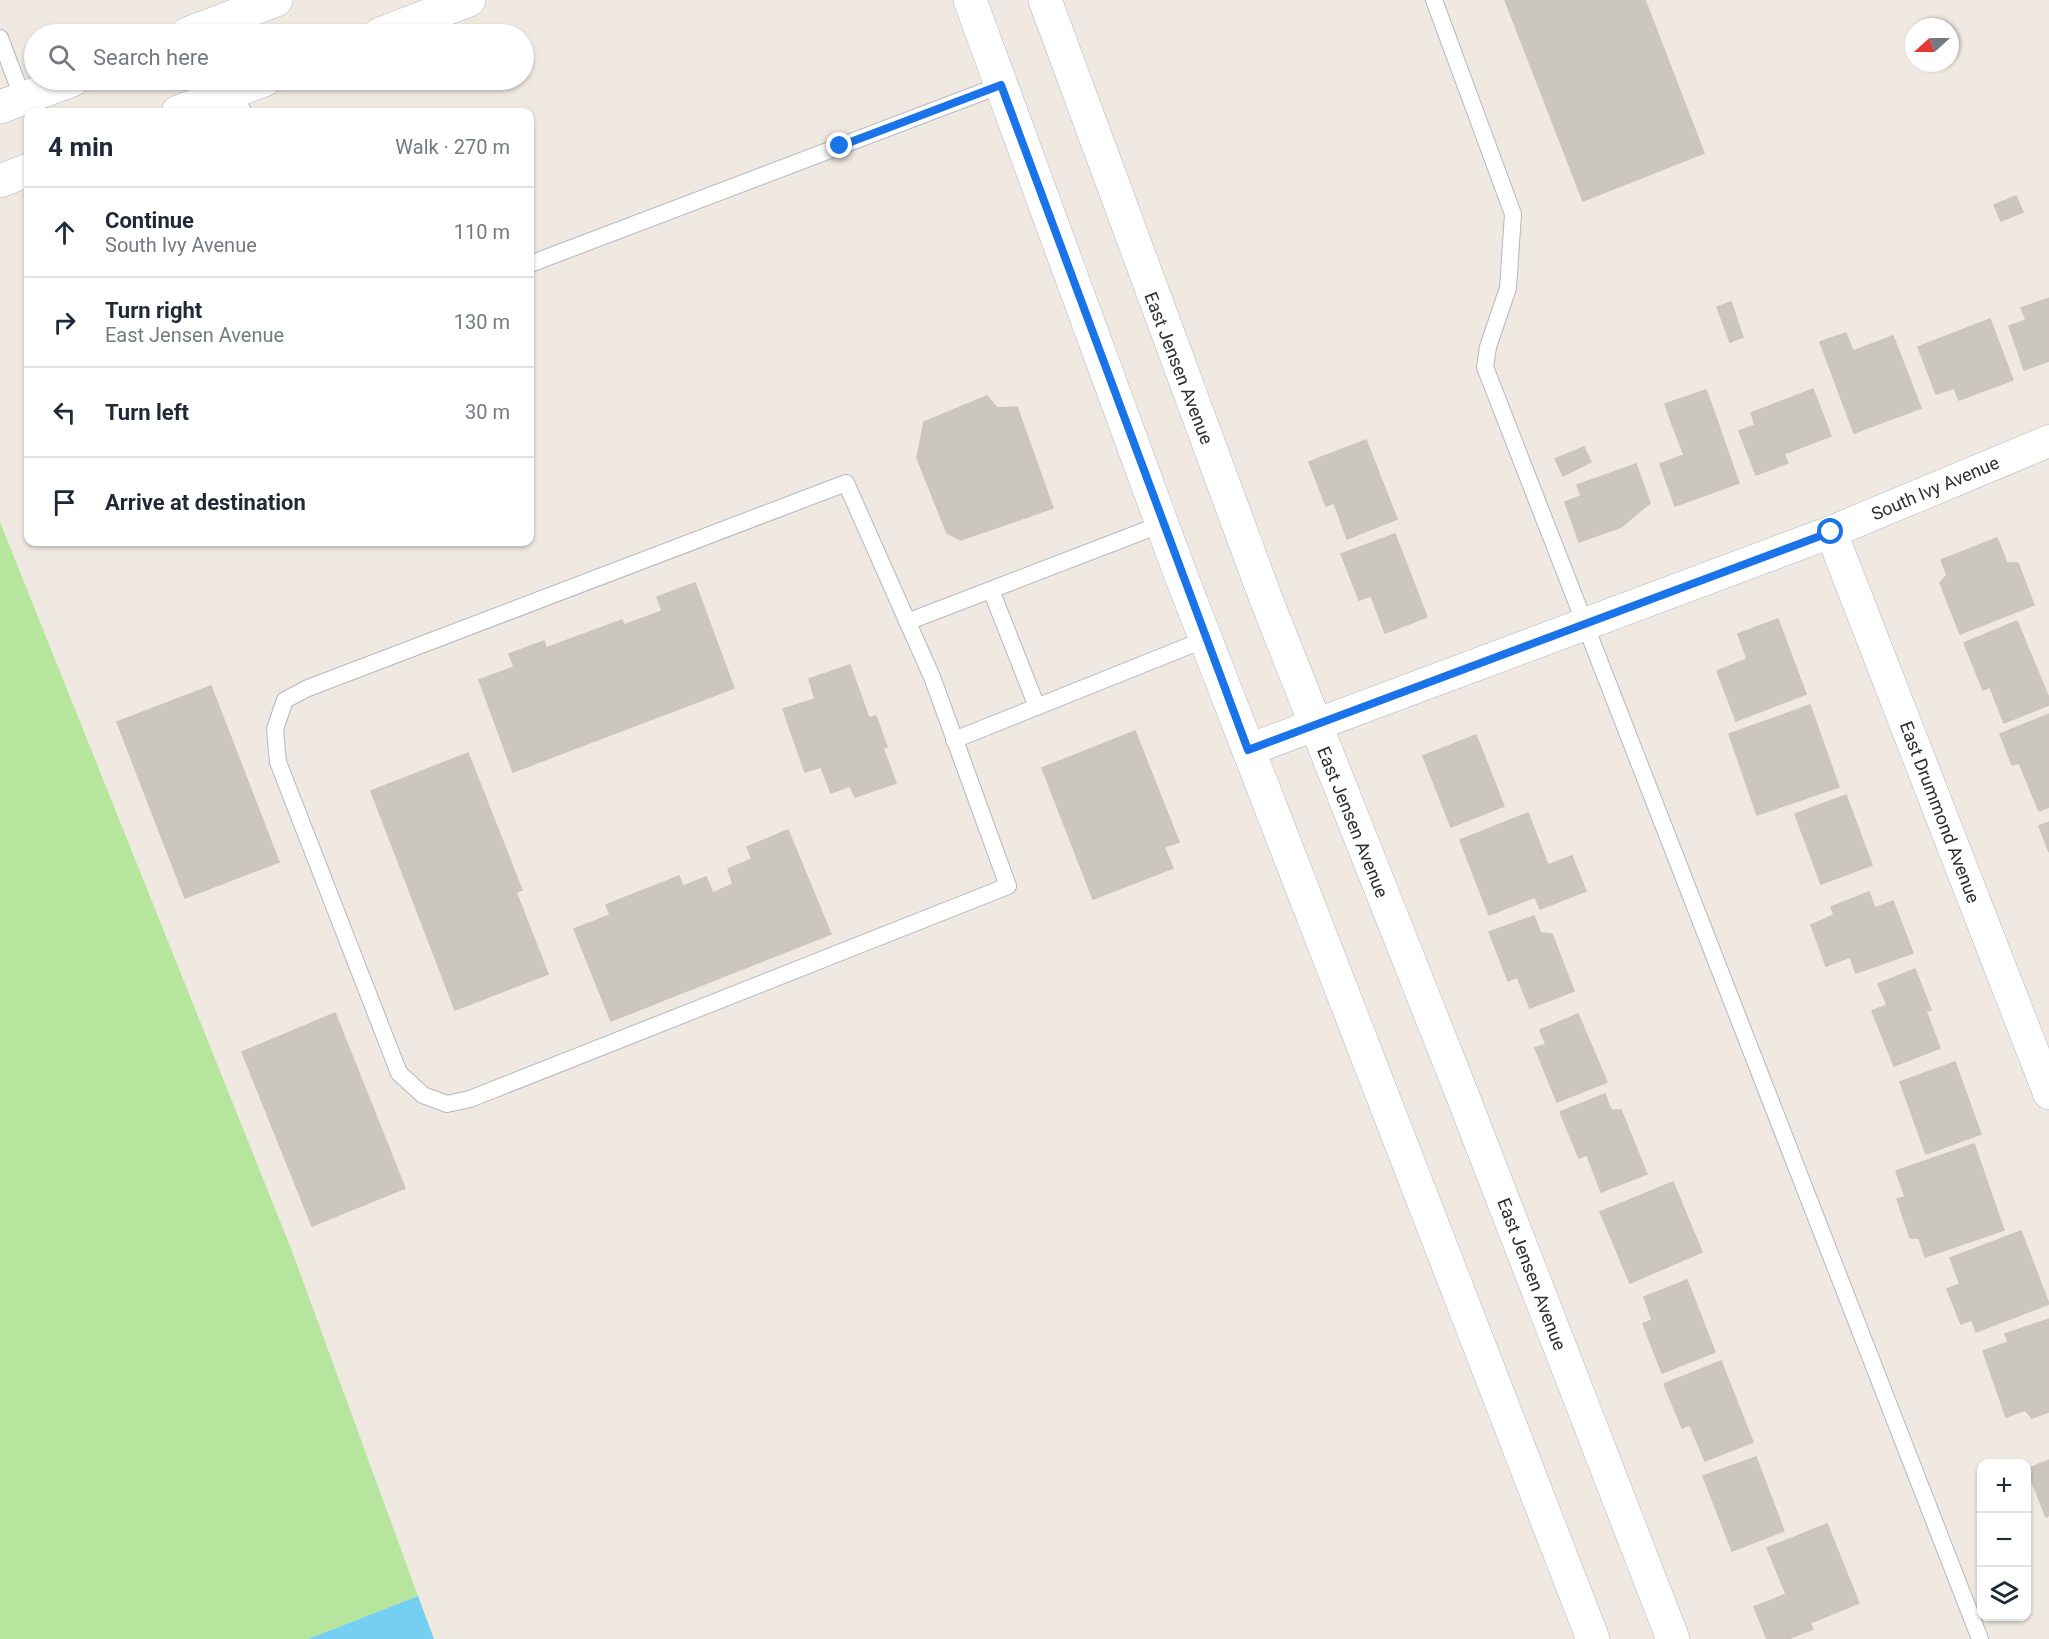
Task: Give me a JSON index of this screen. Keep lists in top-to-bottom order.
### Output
{
  "streets": {
    "main road": ["East Jensen Avenue"],
    "street": ["South Ivy Avenue", "East Drummond Avenue"]
  },
  "crossings": [
    ["East Jensen Avenue", "South Ivy Avenue"],
    ["South Ivy Avenue", "East Drummond Avenue"]
  ],
  "north": "left",
  "page": {
    "search": "Search here",
    "heading": ["4 min", "Walk · 270 m"],
    "list": [
      ["Continue", "South Ivy Avenue", "110 m"],
      ["Turn right", "East Jensen Avenue", "130 m"],
      ["Turn left", "30 m"],
      "Arrive at destination"
    ],
    "map_buttons": ["+", "−"]
  }
}
